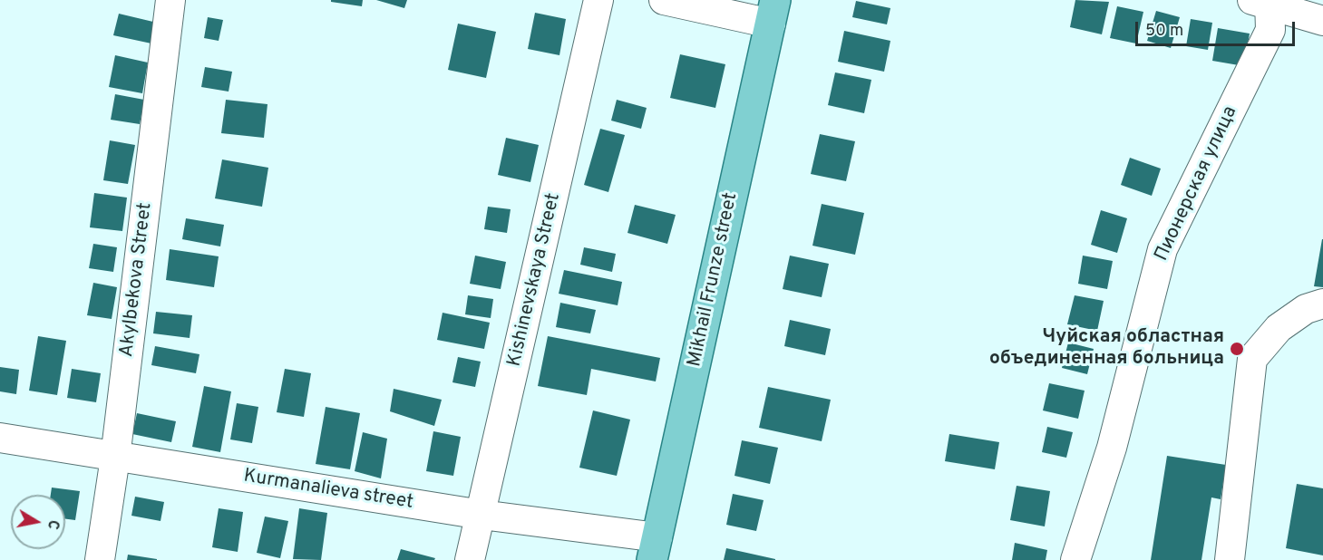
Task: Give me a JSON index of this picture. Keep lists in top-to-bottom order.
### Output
{
  "streets": {
    "main road": ["Mikhail Frunze street"],
    "street": [
      "Пионерская улица",
      "Akylbekova Street",
      "Kishinevskaya Street",
      "Kurmanalieva street"
    ]
  },
  "crossings": [
    ["Akylbekova Street", "Kurmanalieva street"],
    ["Kishinevskaya Street", "Kurmanalieva street"],
    ["Mikhail Frunze street", "Kurmanalieva street"]
  ],
  "places": ["Чуйская областная объединенная больница"],
  "scale_bar": "50 m",
  "north": "right"
}
